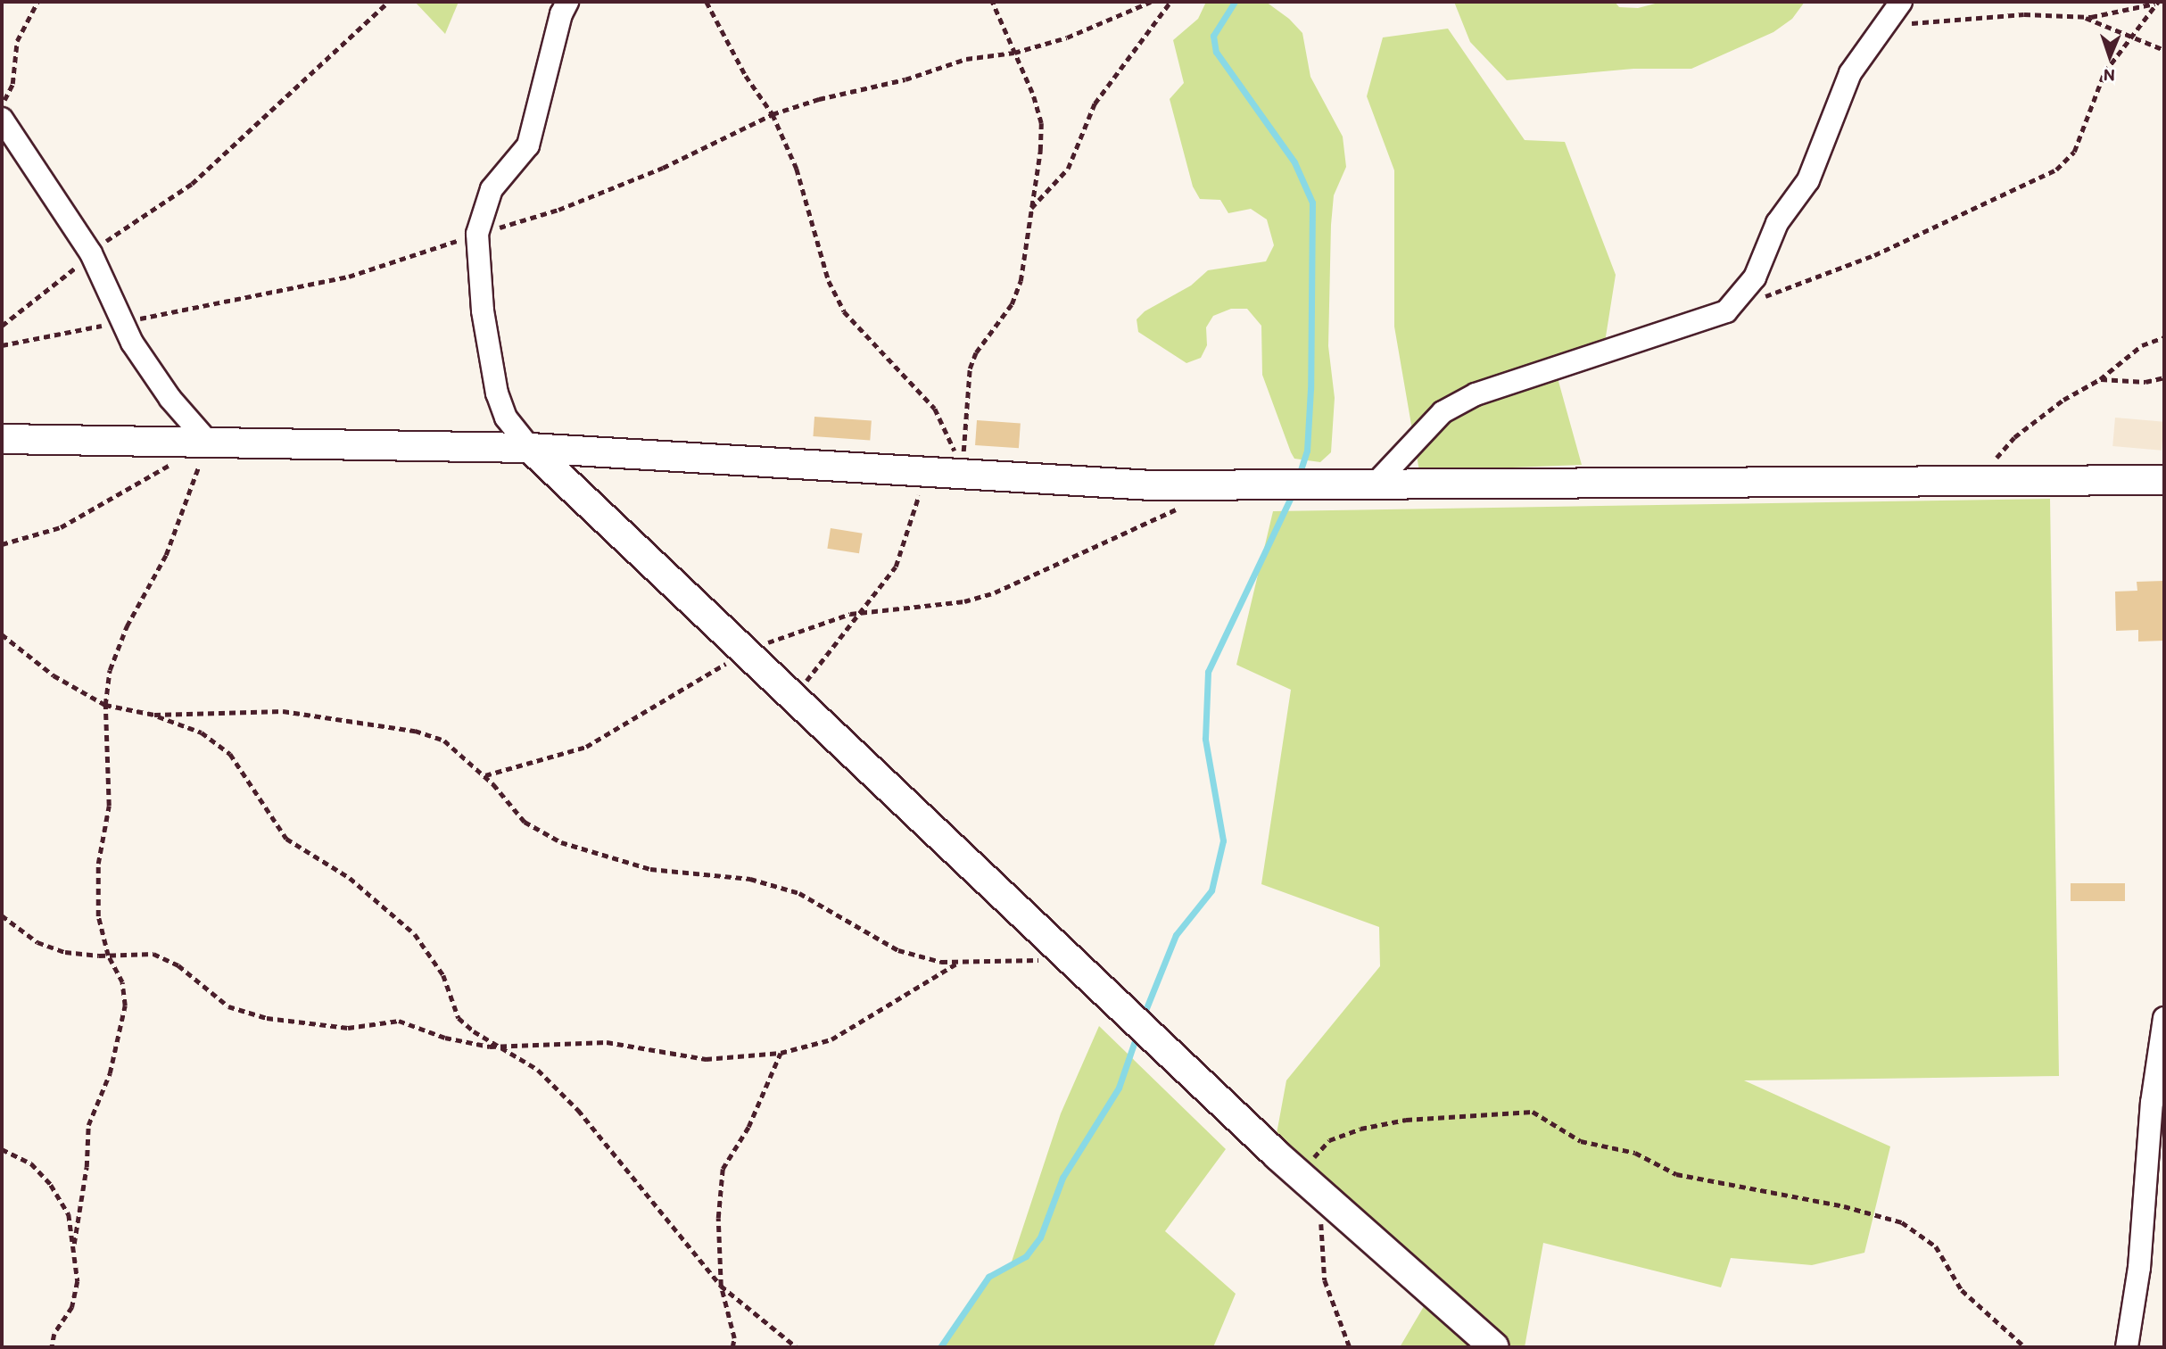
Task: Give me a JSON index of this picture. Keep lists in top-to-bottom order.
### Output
{
  "north": "bottom"
}
